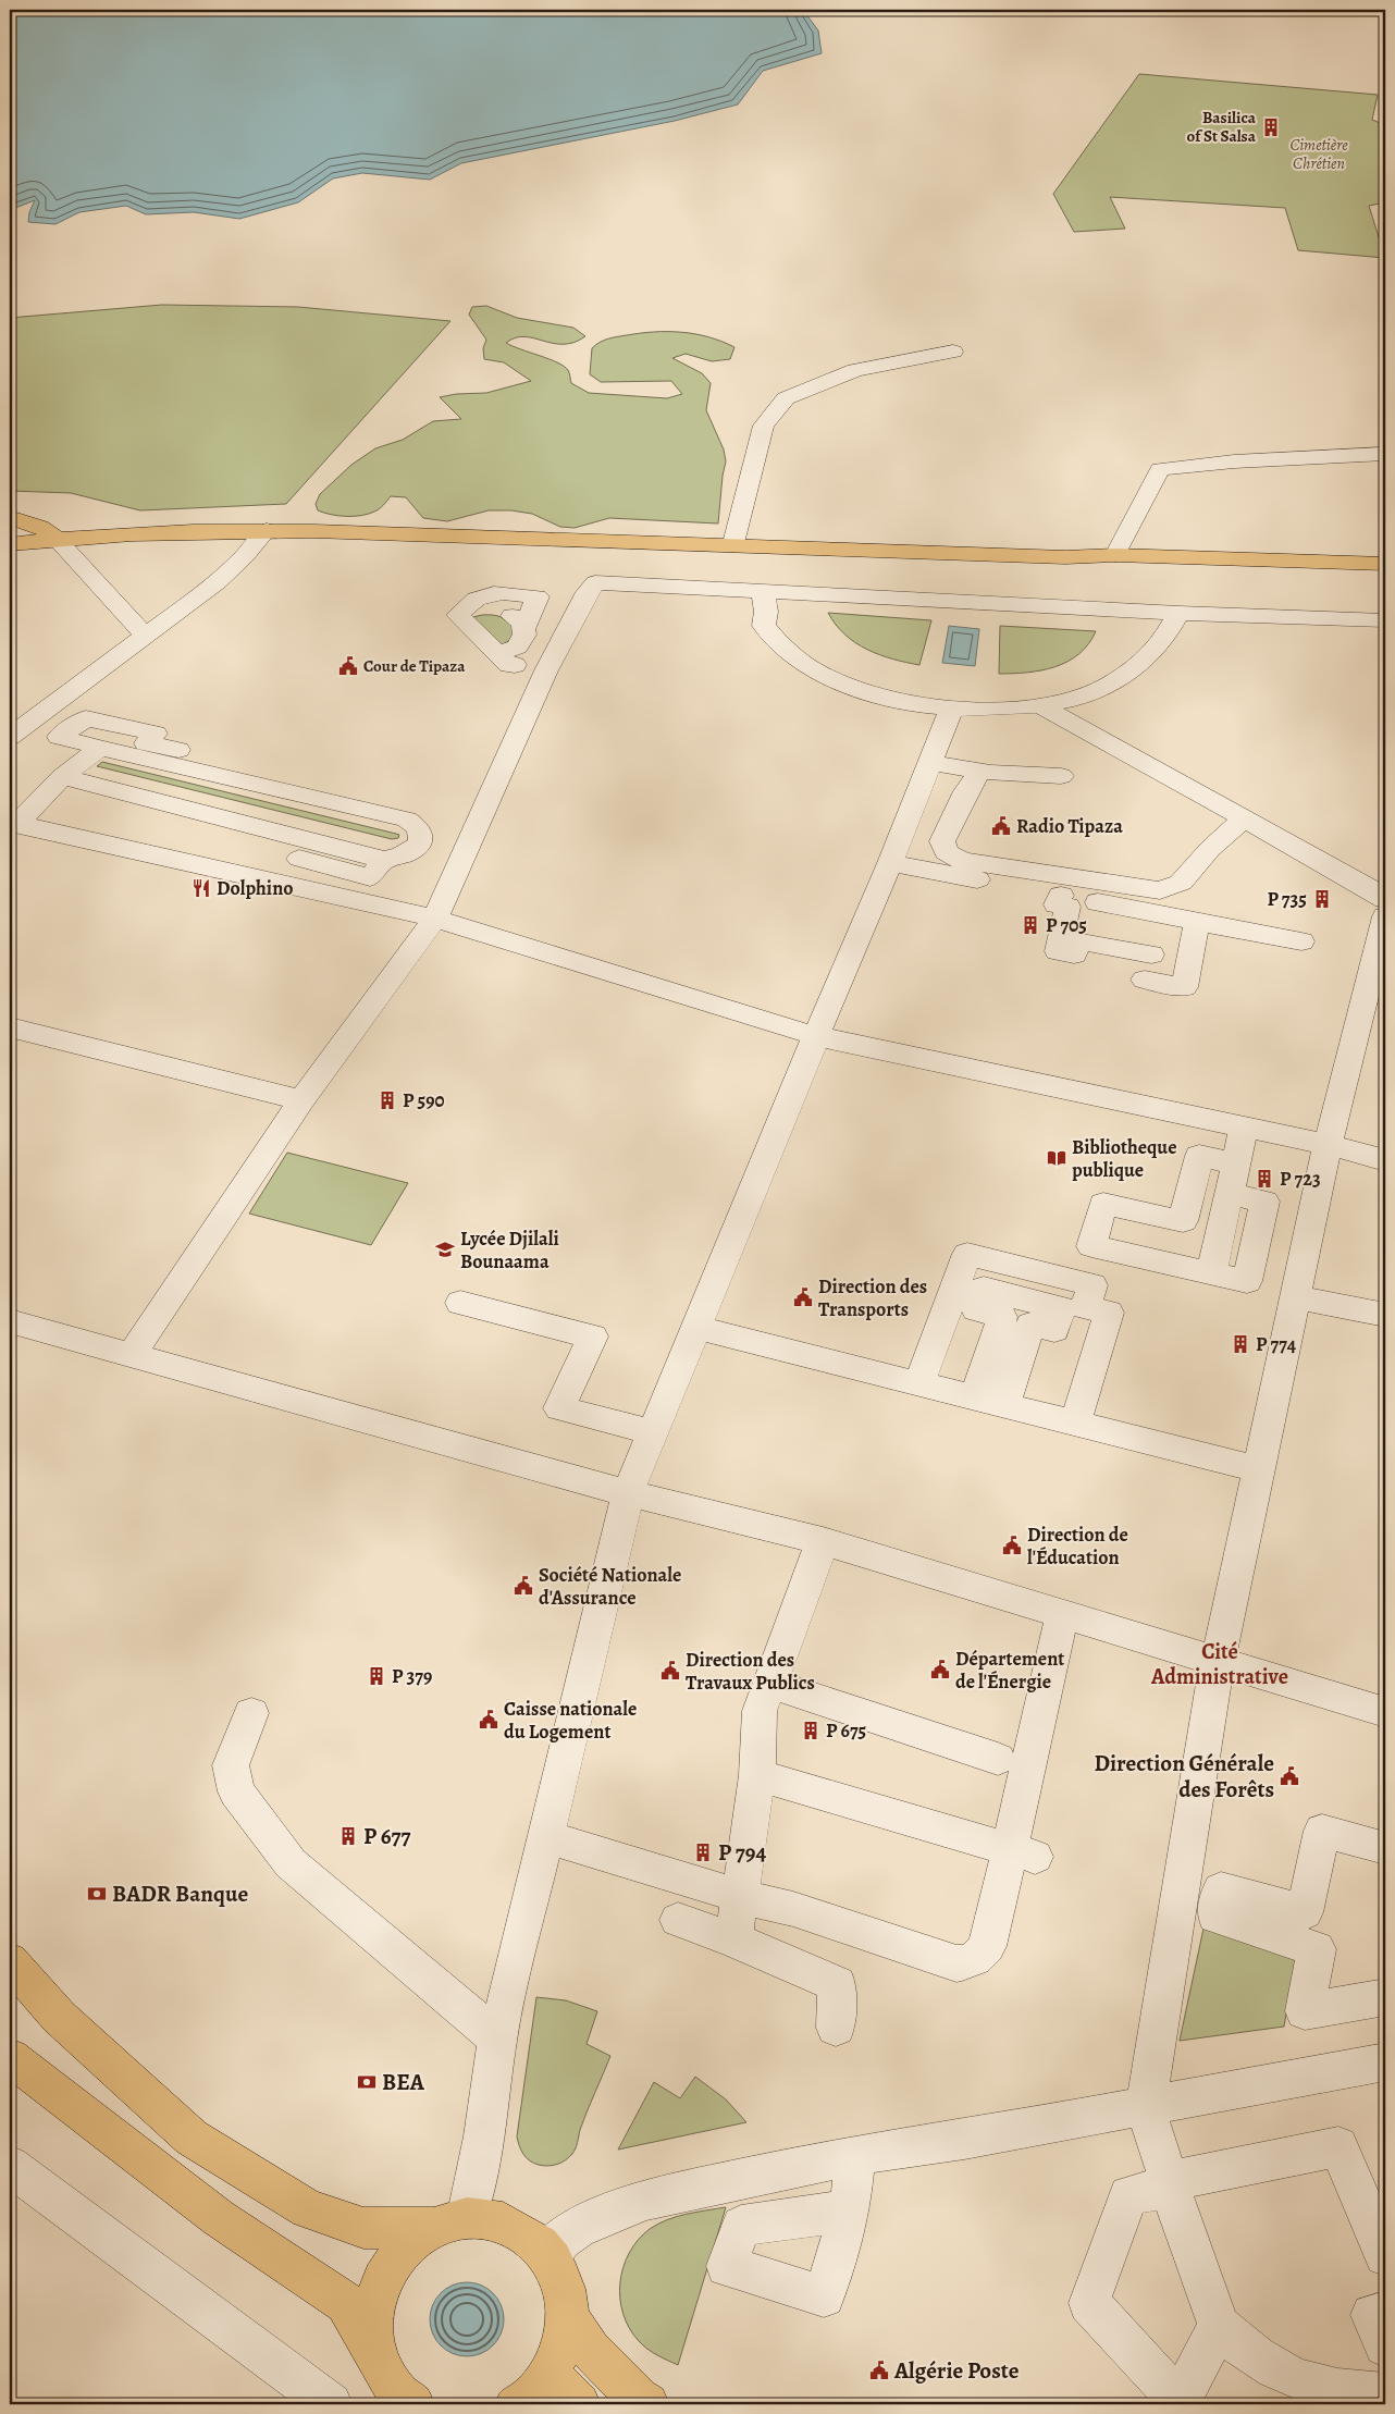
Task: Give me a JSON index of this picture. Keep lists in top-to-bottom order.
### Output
{
  "districts": ["Cité Administrative"],
  "parks": ["Cimetière Chrétien"],
  "places": {
    "building": [
      "Basilica of St Salsa",
      "P 735",
      "P 705",
      "P 590",
      "P 723",
      "P 774",
      "P 379",
      "P 675",
      "P 677",
      "P 794"
    ],
    "public building": [
      "Cour de Tipaza",
      "Radio Tipaza",
      "Direction des Transports",
      "Direction de l'Éducation",
      "Société Nationale d'Assurance",
      "Département de l'Énergie",
      "Direction des Travaux Publics",
      "Caisse nationale du Logement",
      "Direction Générale des Forêts",
      "Algérie Poste"
    ],
    "restaurant": ["Dolphino"],
    "library": ["Bibliotheque publique"],
    "school or university": ["Lycée Djilali Bounaama"],
    "bank": ["BADR Banque", "BEA"]
  }
}
